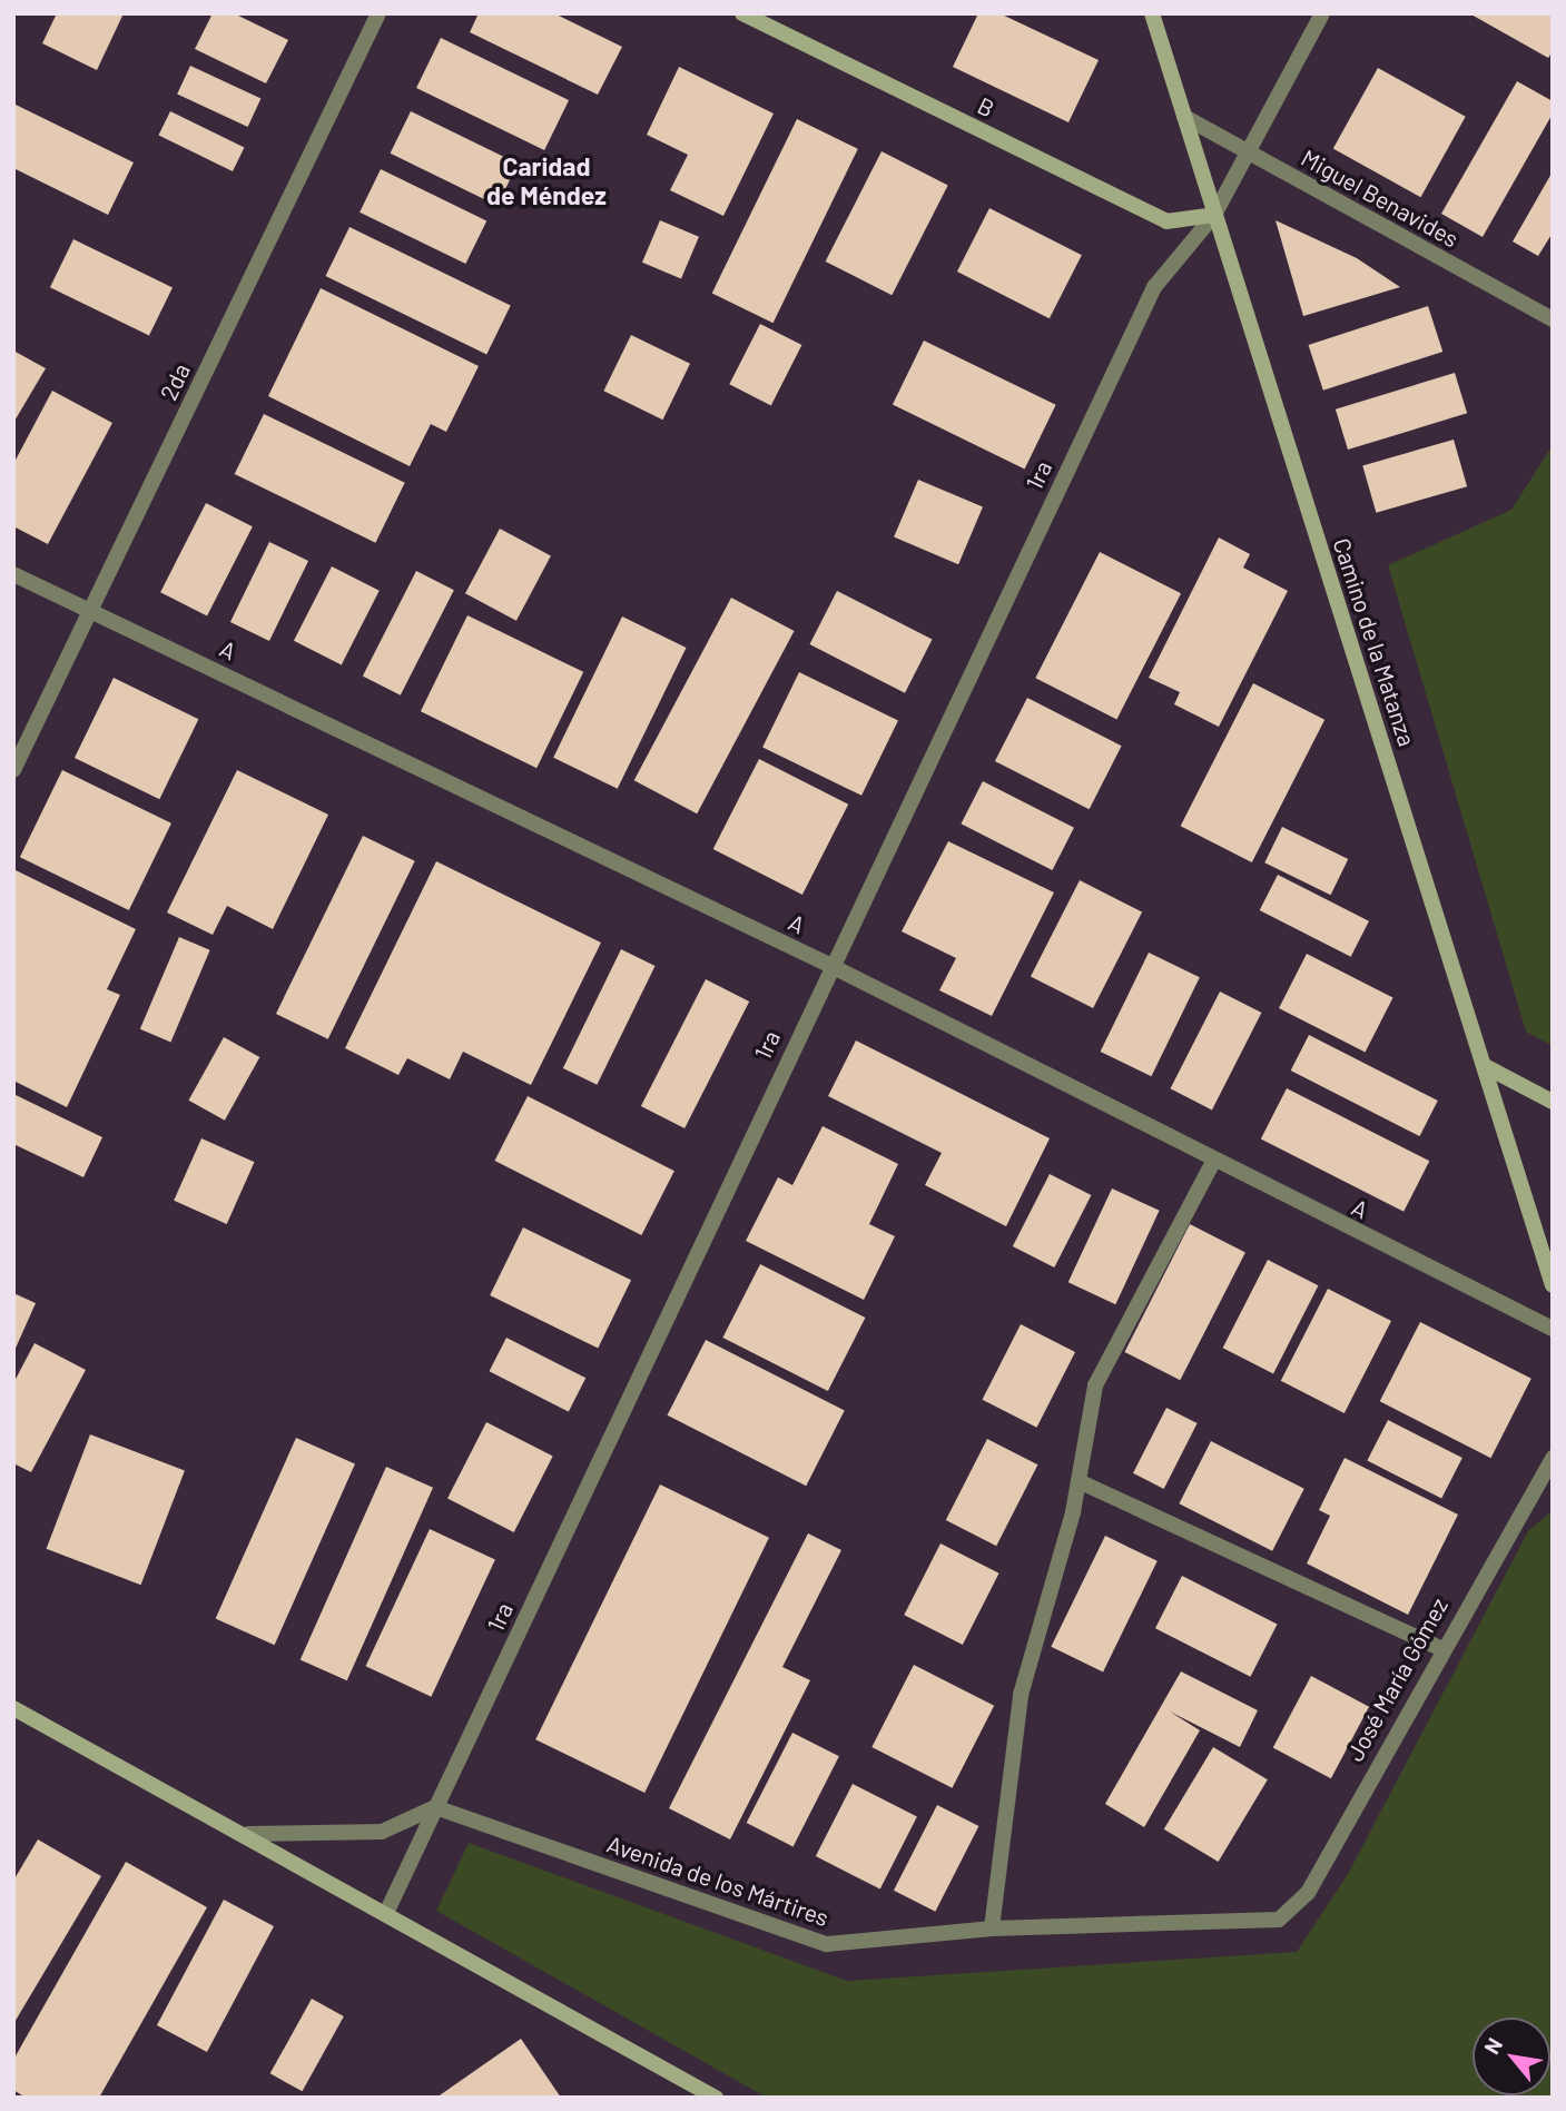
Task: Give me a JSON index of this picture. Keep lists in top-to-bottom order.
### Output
{
  "streets": {
    "main road": ["B", "Camino de la Matanza"],
    "street": [
      "Miguel Benavides",
      "2da",
      "1ra",
      "A",
      "José María Gómez",
      "Avenida de los Mártires"
    ]
  },
  "crossings": [
    ["B", "1ra"],
    ["B", "Camino de la Matanza"],
    ["Miguel Benavides", "1ra"],
    ["Miguel Benavides", "Camino de la Matanza"],
    ["2da", "A"],
    ["1ra", "Camino de la Matanza"],
    ["1ra", "A"],
    ["1ra", "Avenida de los Mártires"],
    ["José María Gómez", "Avenida de los Mártires"]
  ],
  "districts": ["Caridad de Méndez"],
  "north": "top left"
}
